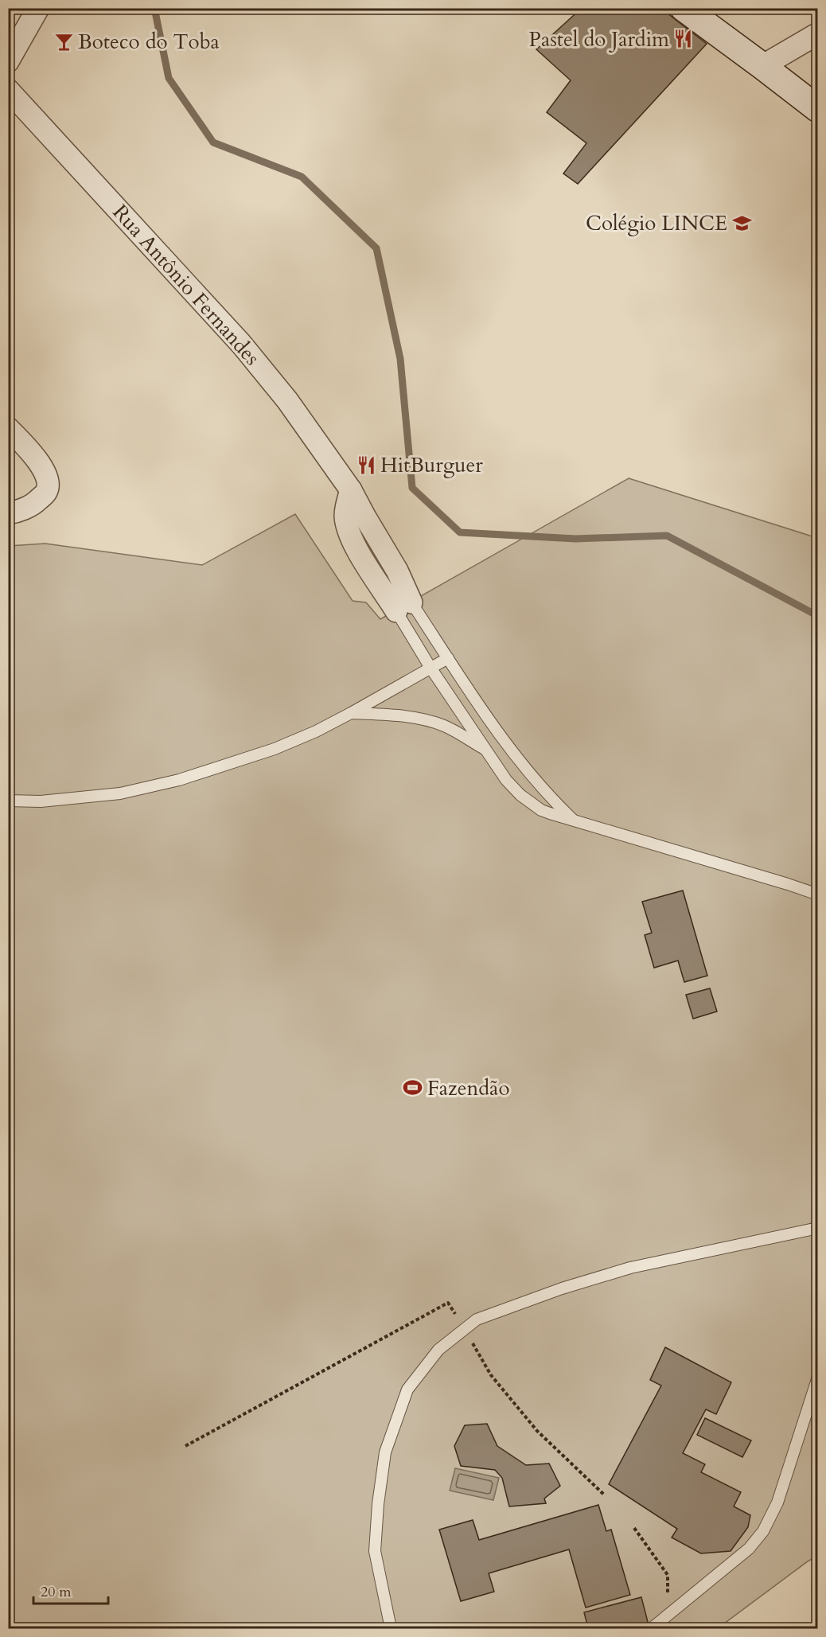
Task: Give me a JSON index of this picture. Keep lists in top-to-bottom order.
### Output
{
  "streets": {
    "street": ["Rua Antônio Fernandes"]
  },
  "places": {
    "restaurant": ["Pastel do Jardim", "HitBurguer"],
    "bar": ["Boteco do Toba"],
    "school or university": ["Colégio LINCE"],
    "sports": ["Fazendão"]
  },
  "scale_bar": "20 m"
}
